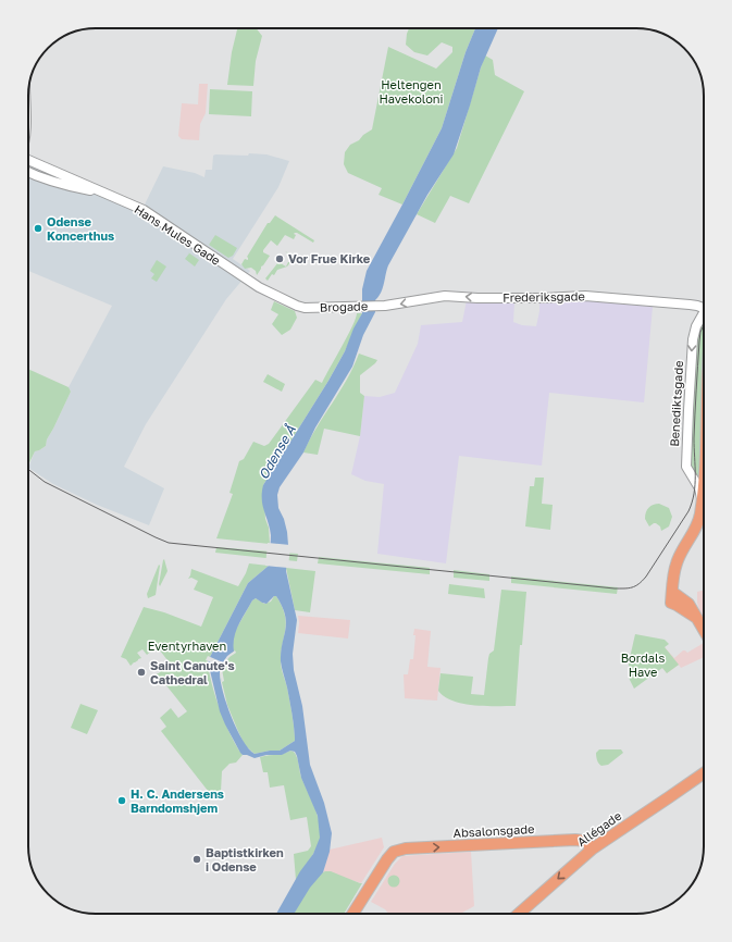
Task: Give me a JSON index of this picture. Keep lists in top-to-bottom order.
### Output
{
  "streets": {
    "main road": ["Benediktsgade", "Allégade", "Absalonsgade"],
    "street": ["Hans Mules Gade", "Frederiksgade", "Brogade"]
  },
  "crossings": [
    ["Hans Mules Gade", "Brogade"],
    ["Frederiksgade", "Brogade"],
    ["Allégade", "Absalonsgade"]
  ],
  "one_way": [
    "Frederiksgade",
    "Benediktsgade",
    "Allégade",
    "Absalonsgade"
  ],
  "water": ["Odense Å"],
  "parks": ["Heltengen Havekoloni", "Eventyrhaven", "Bordals Have"],
  "places": [
    "Odense Koncerthus",
    "Vor Frue Kirke",
    "Saint Canute's Cathedral",
    "H. C. Andersens Barndomshjem",
    "Baptistkirken i Odense"
  ]
}
